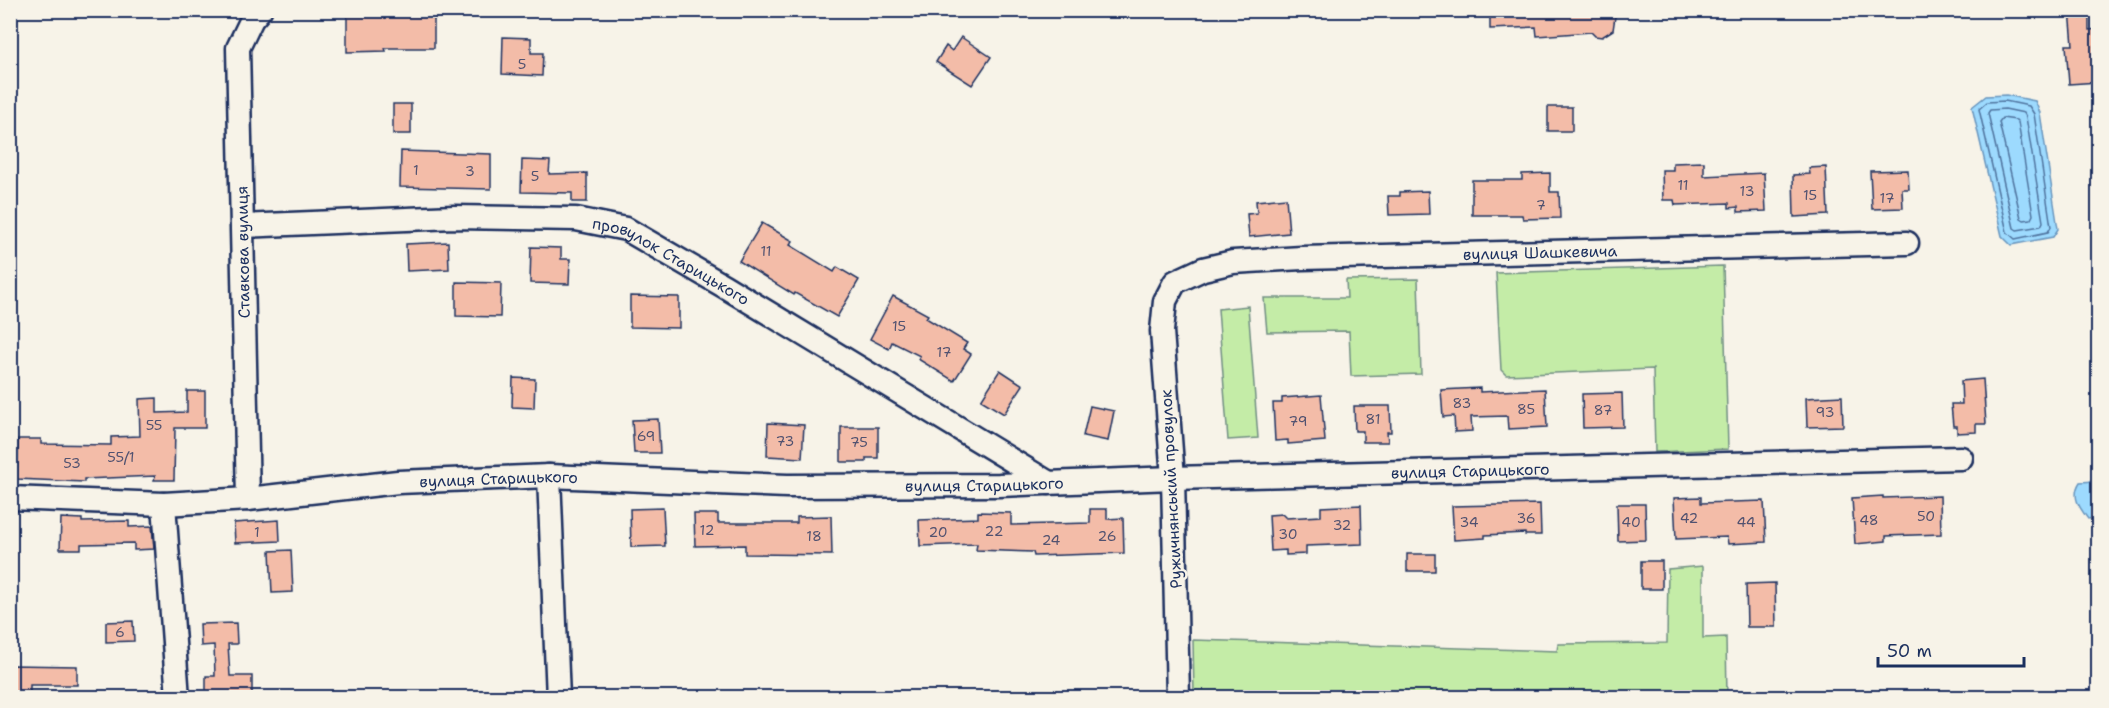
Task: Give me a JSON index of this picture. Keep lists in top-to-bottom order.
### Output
{
  "streets": {
    "street": [
      "Ставкова вулиця",
      "вулиця Шашкевича",
      "провулок Старицького",
      "вулиця Старицького",
      "Ружичнянський провулок"
    ]
  },
  "crossings": [
    ["Ставкова вулиця", "провулок Старицького"],
    ["Ставкова вулиця", "вулиця Старицького"],
    ["вулиця Шашкевича", "Ружичнянський провулок"],
    ["провулок Старицького", "вулиця Старицького"],
    ["вулиця Старицького", "Ружичнянський провулок"]
  ],
  "house_numbers": [
    "5",
    "1",
    "3",
    "5",
    "11",
    "13",
    "15",
    "17",
    "7",
    "11",
    "15",
    "17",
    "83",
    "85",
    "87",
    "93",
    "81",
    "79",
    "55",
    "69",
    "73",
    "75",
    "55/1",
    "53",
    "50",
    "36",
    "42",
    "48",
    "34",
    "40",
    "44",
    "32",
    "12",
    "22",
    "1",
    "20",
    "30",
    "18",
    "26",
    "24",
    "6"
  ],
  "scale_bar": "50 m"
}
